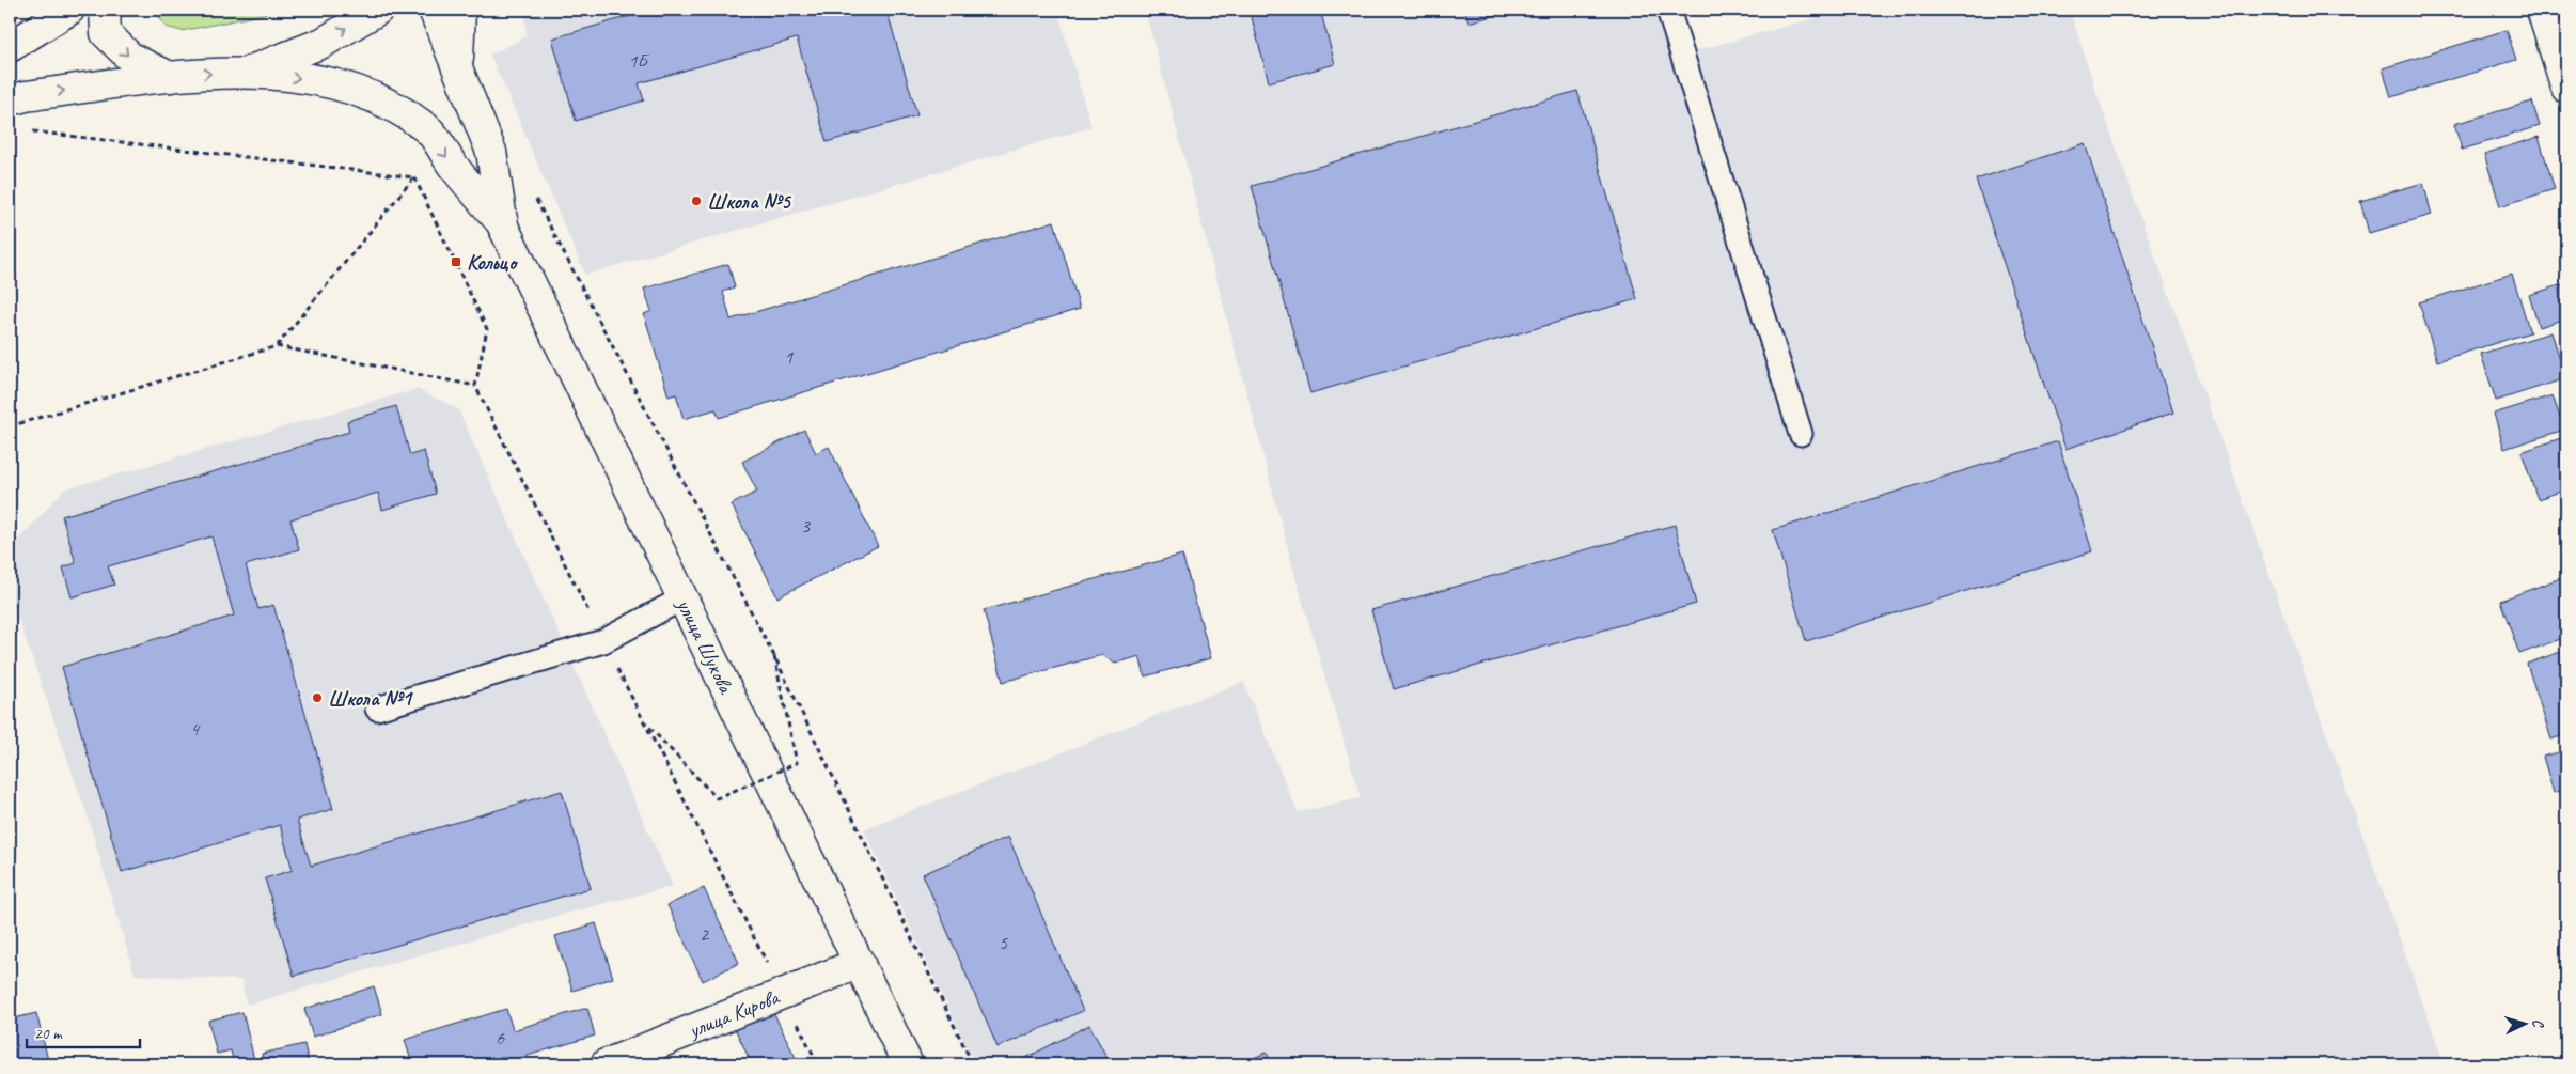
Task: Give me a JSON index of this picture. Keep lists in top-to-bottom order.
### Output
{
  "streets": {
    "main road": ["улица Шукова", "улица Кирова"]
  },
  "crossings": [
    ["улица Шукова", "улица Кирова"]
  ],
  "places": {
    "other": ["Школа №5", "Школа №1"],
    "transit": ["Кольцо"]
  },
  "house_numbers": [
    "1Б",
    "1",
    "3",
    "4",
    "2",
    "5",
    "6"
  ],
  "scale_bar": "20 m",
  "north": "right"
}
